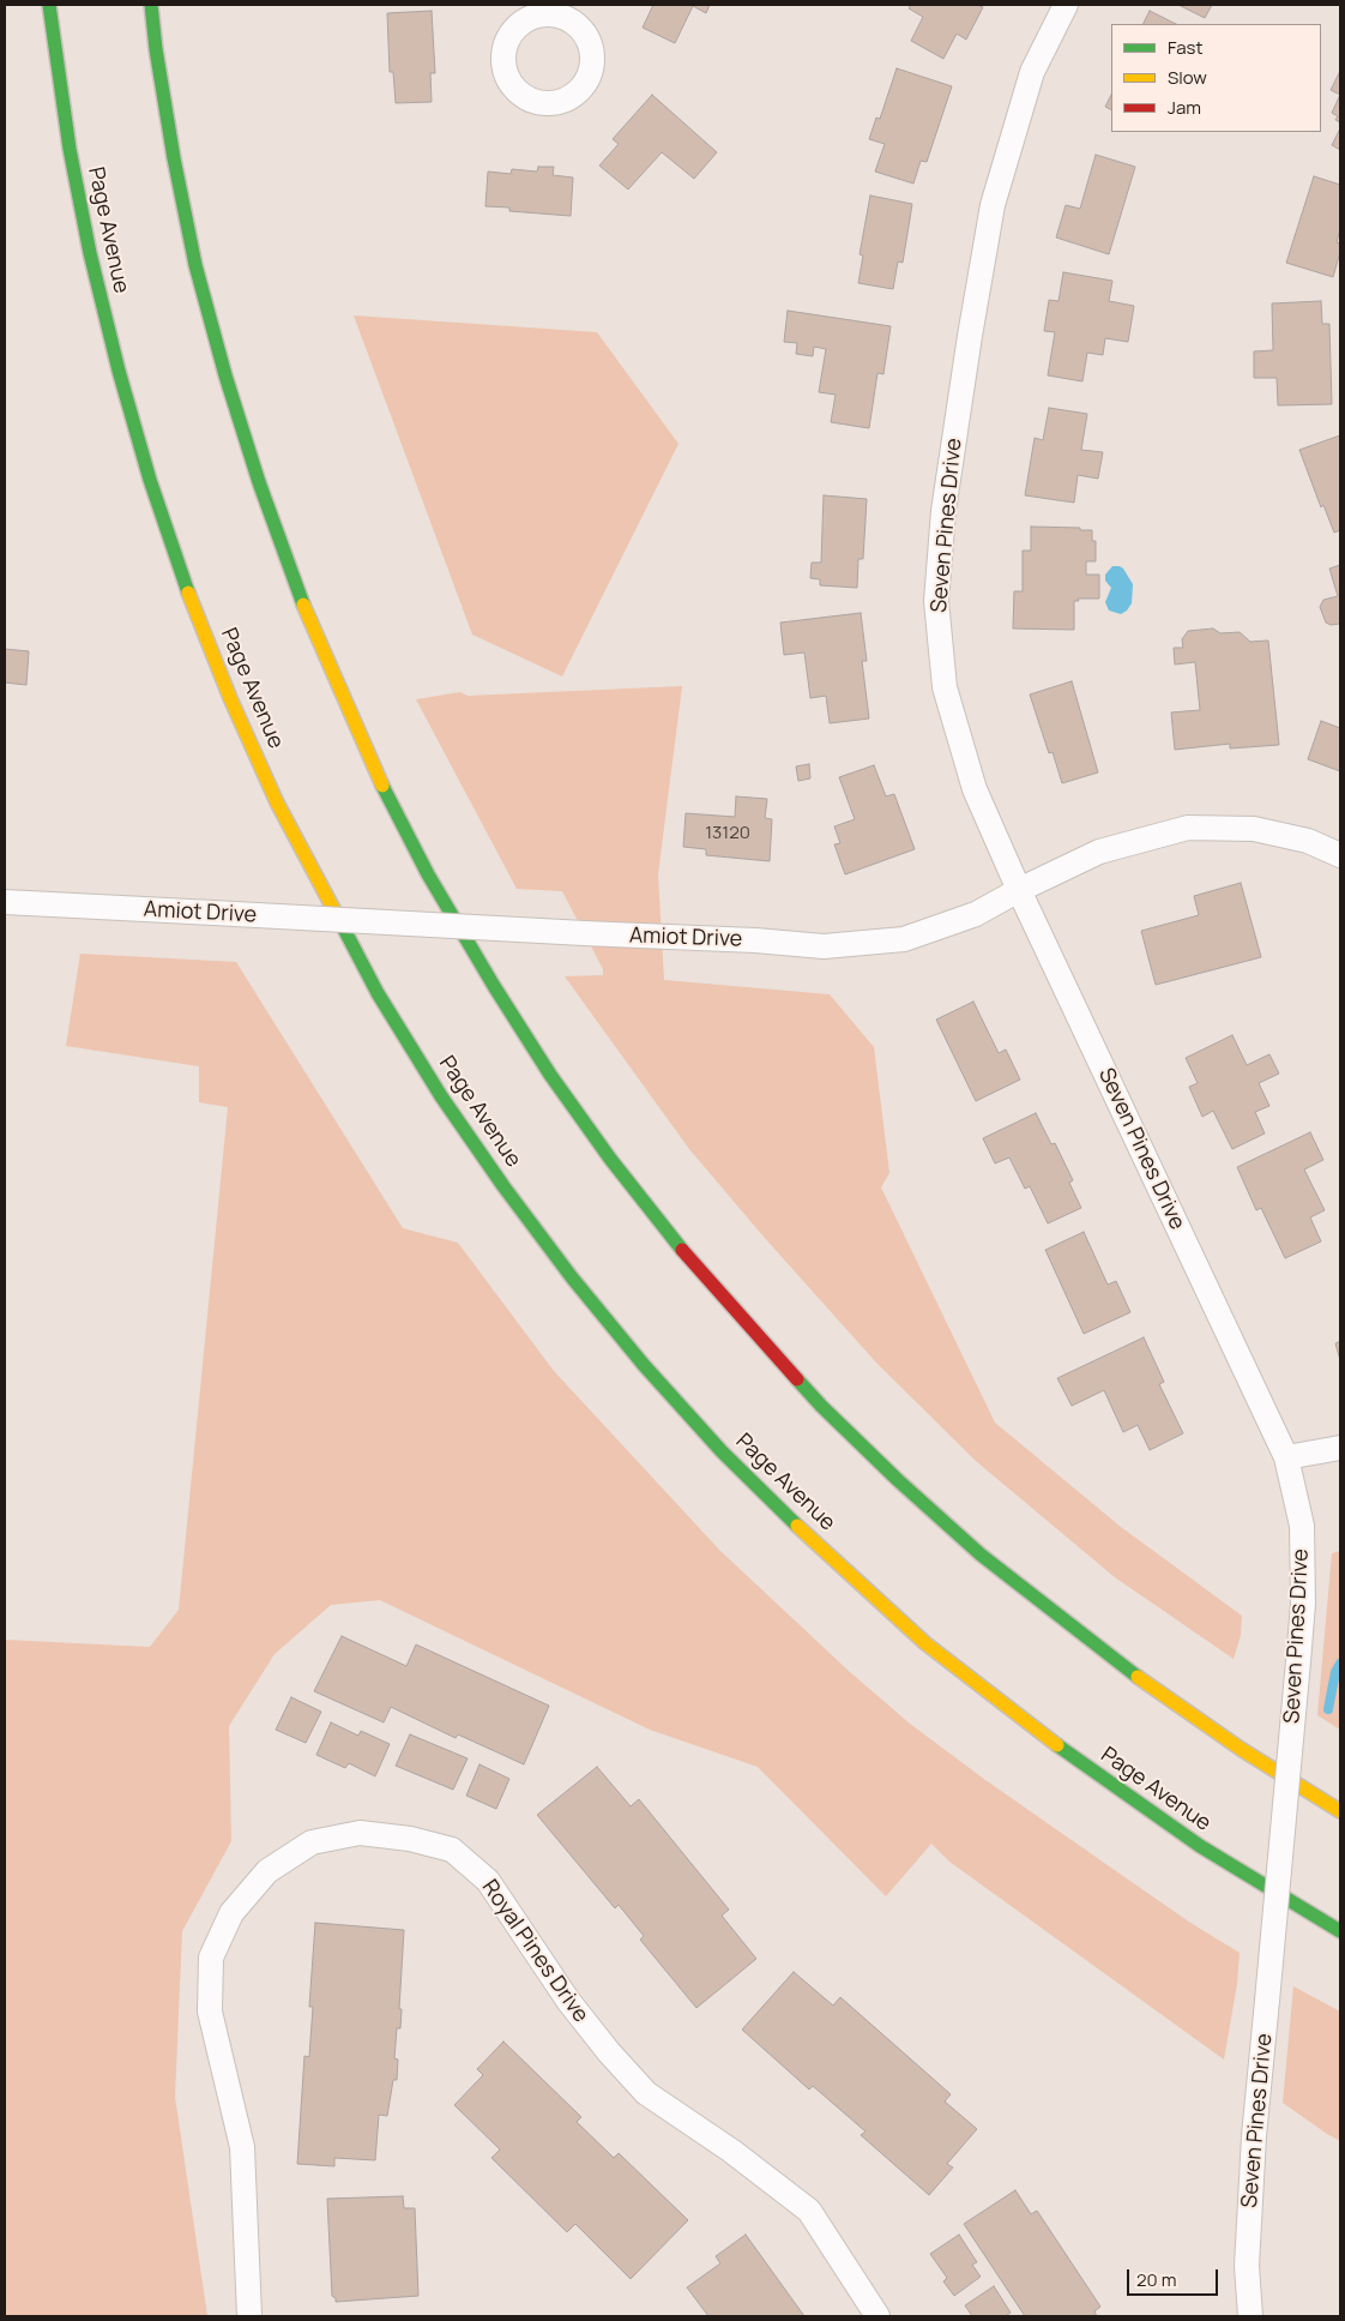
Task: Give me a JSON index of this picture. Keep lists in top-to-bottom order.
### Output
{
  "streets": {
    "highway": ["Page Avenue"],
    "street": ["Seven Pines Drive", "Amiot Drive", "Royal Pines Drive"]
  },
  "crossings": [
    ["Seven Pines Drive", "Amiot Drive"]
  ],
  "house_numbers": ["13120"],
  "legend": ["Fast", "Slow", "Jam"],
  "scale_bar": "20 m"
}
